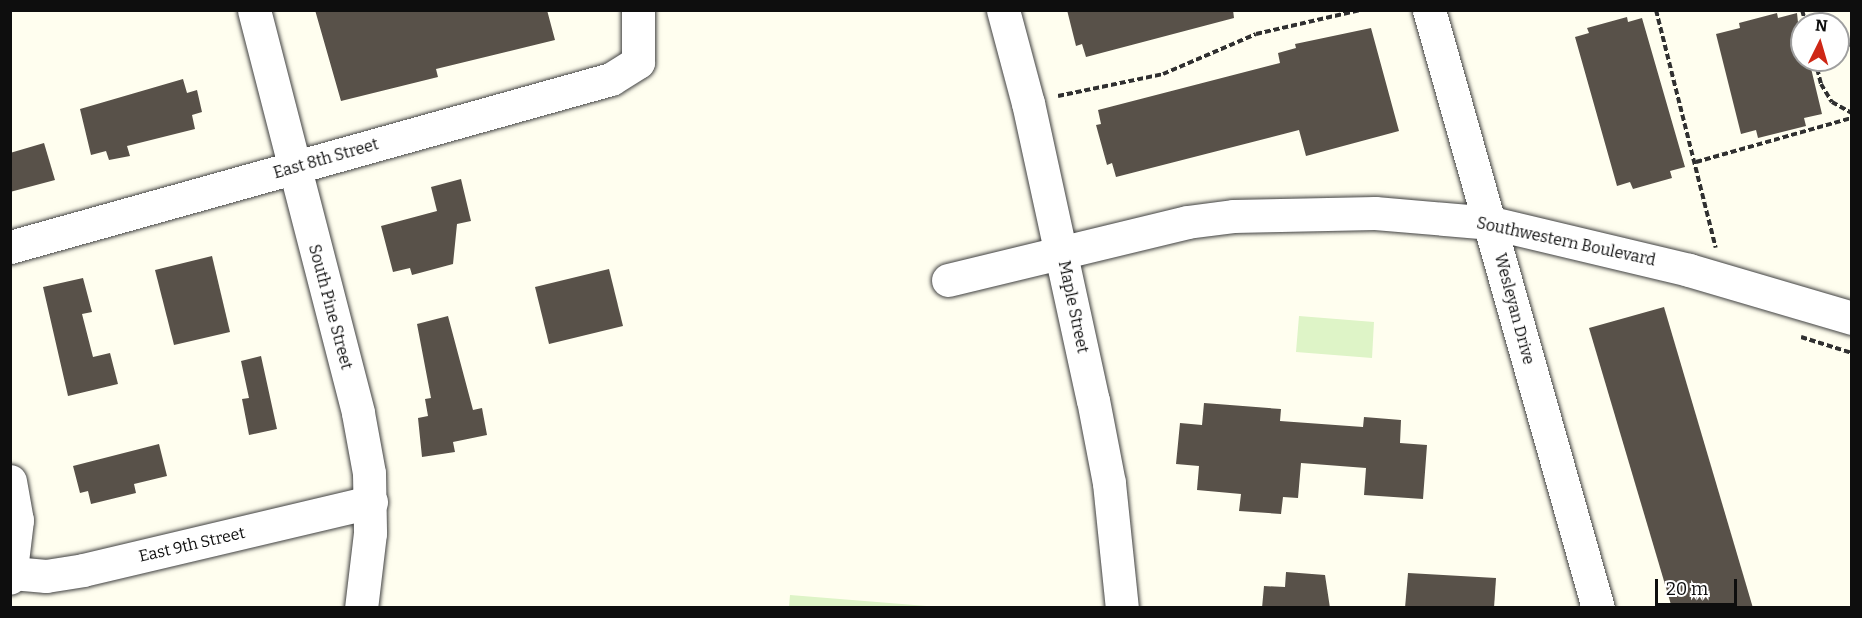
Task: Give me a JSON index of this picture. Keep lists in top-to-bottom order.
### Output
{
  "streets": {
    "street": [
      "East 8th Street",
      "Southwestern Boulevard",
      "South Pine Street",
      "Maple Street",
      "Wesleyan Drive",
      "East 9th Street"
    ]
  },
  "crossings": [
    ["East 8th Street", "South Pine Street"],
    ["Southwestern Boulevard", "Maple Street"],
    ["Southwestern Boulevard", "Wesleyan Drive"],
    ["South Pine Street", "East 9th Street"]
  ],
  "scale_bar": "20 m",
  "north": "top"
}
